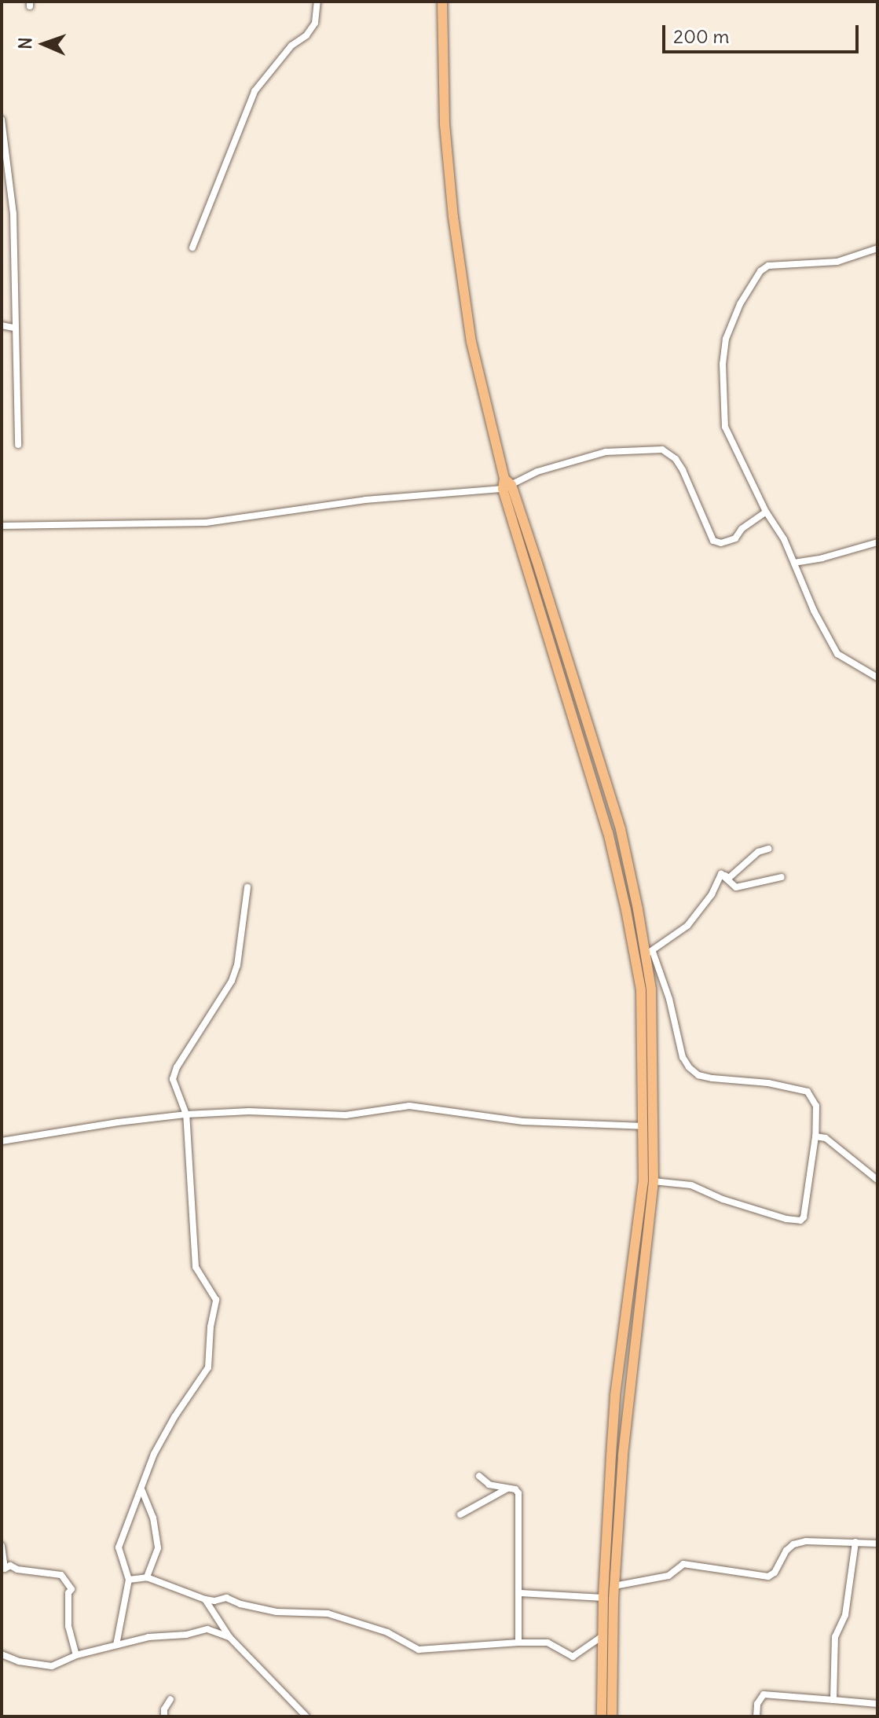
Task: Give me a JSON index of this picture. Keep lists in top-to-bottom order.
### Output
{
  "scale_bar": "200 m",
  "north": "left"
}
